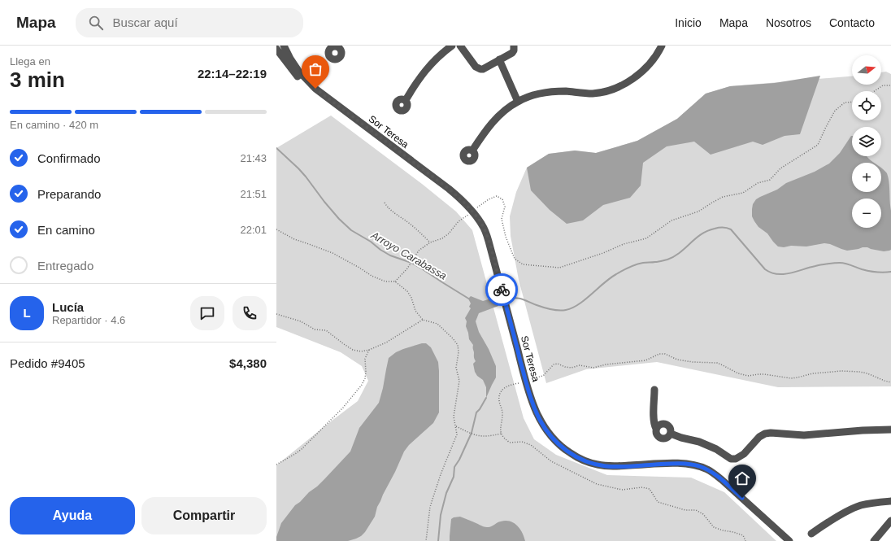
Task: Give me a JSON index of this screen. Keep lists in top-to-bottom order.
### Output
{
  "streets": {
    "street": ["Sor Teresa"]
  },
  "water": ["Arroyo Carabassa"],
  "north": "right",
  "page": {
    "header": "Mapa",
    "search": "Buscar aquí",
    "nav": [
      "Inicio",
      "Mapa",
      "Nosotros",
      "Contacto"
    ],
    "heading": ["3 min", "Llega en", "22:14–22:19"],
    "panel": [
      "Lucía",
      "Repartidor · 4.6",
      "Pedido #9405",
      "$4,380"
    ],
    "map_buttons": ["+", "−"],
    "bar": "En camino · 420 m",
    "list": [
      ["Confirmado", "21:43"],
      ["Preparando", "21:51"],
      ["En camino", "22:01"],
      "Entregado"
    ],
    "round": "L",
    "buttons": ["Ayuda", "Compartir"]
  }
}
